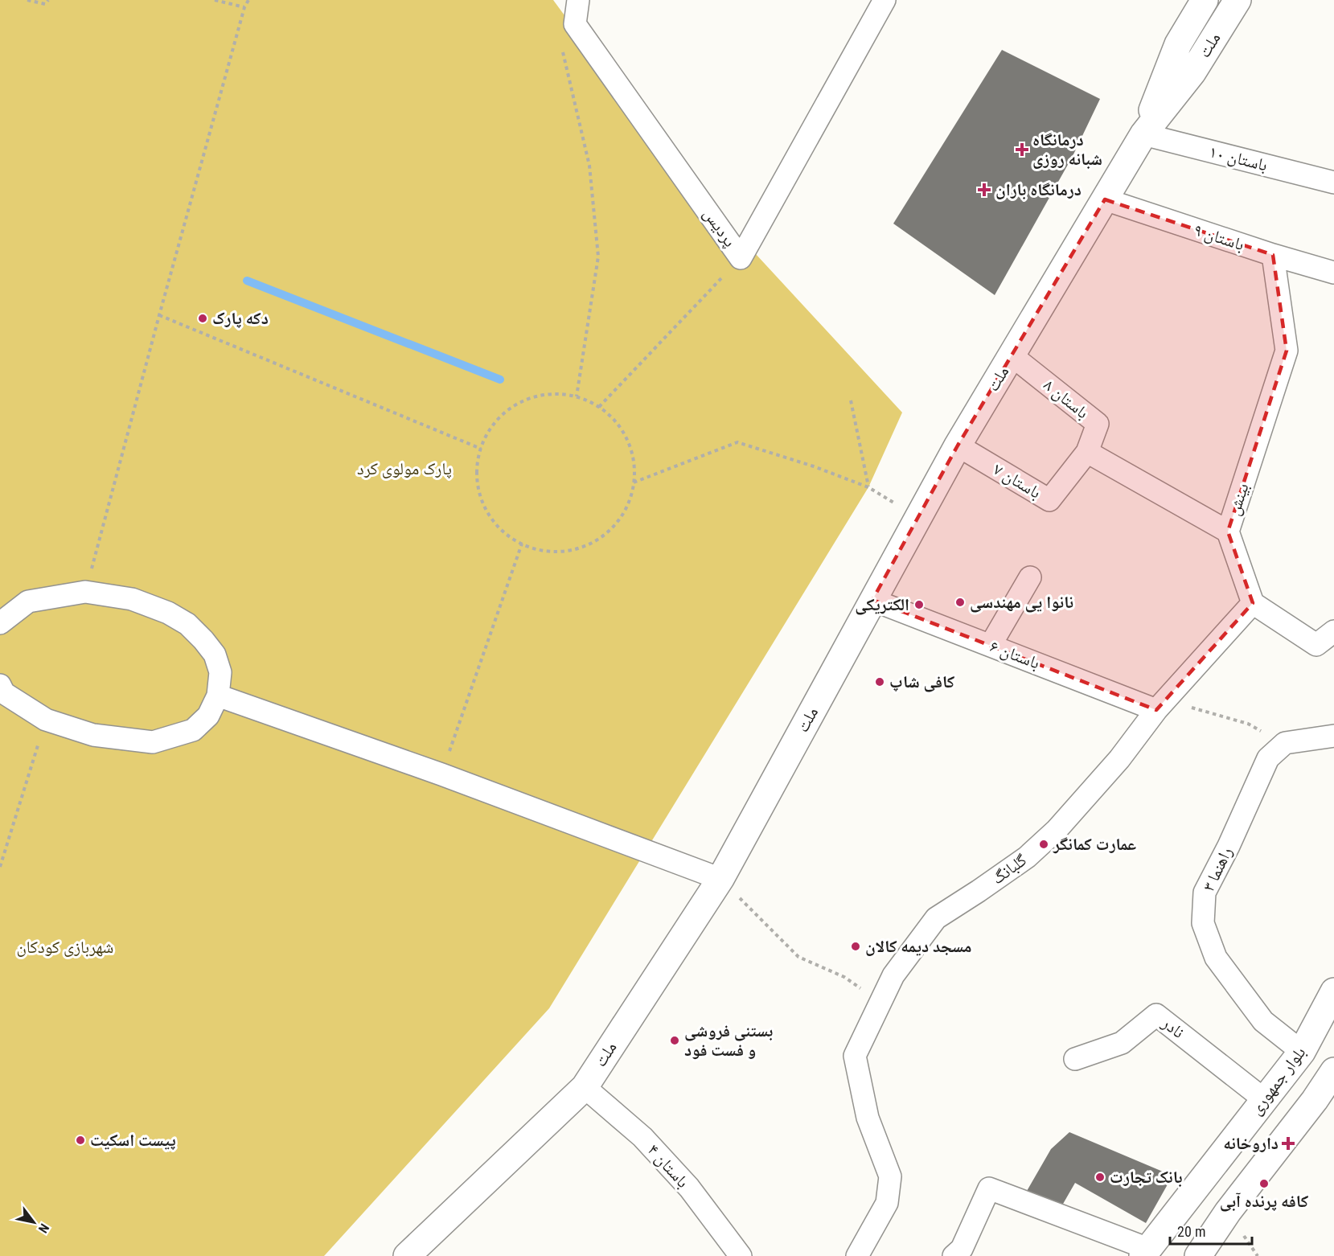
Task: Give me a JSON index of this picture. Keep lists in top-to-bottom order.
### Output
{
  "streets": {
    "street": [
      "ملت",
      "باستان ۱۰",
      "پردیس",
      "باستان ۹",
      "باستان ۸",
      "باستان ۷",
      "بینش",
      "باستان ۶",
      "گلبانگ",
      "راهنما ۳",
      "نادر",
      "بلوار جمهوری",
      "باستان ۴"
    ]
  },
  "crossings": [
    ["ملت", "باستان ۱۰"],
    ["ملت", "باستان ۹"],
    ["ملت", "باستان ۸"],
    ["ملت", "باستان ۷"],
    ["ملت", "باستان ۶"],
    ["ملت", "باستان ۴"],
    ["باستان ۹", "بینش"],
    ["باستان ۸", "باستان ۷"],
    ["باستان ۶", "گلبانگ"],
    ["راهنما ۳", "بلوار جمهوری"],
    ["نادر", "بلوار جمهوری"]
  ],
  "parks": ["پارک مولوی کرد", "شهربازی کودکان"],
  "places": {
    "health": ["درمانگاه شبانه روزی", "درمانگاه باران", "داروخانه"],
    "other": [
      "دکه پارک",
      "نانوا یی مهندسی",
      "الکتریکی",
      "کافی شاپ",
      "عمارت کمانگر",
      "مسجد دیمه کالان",
      "بستنی فروشی و فست فود",
      "پیست اسکیت",
      "بانک تجارت",
      "کافه پرنده آبی"
    ]
  },
  "scale_bar": "20 m",
  "north": "bottom right"
}
